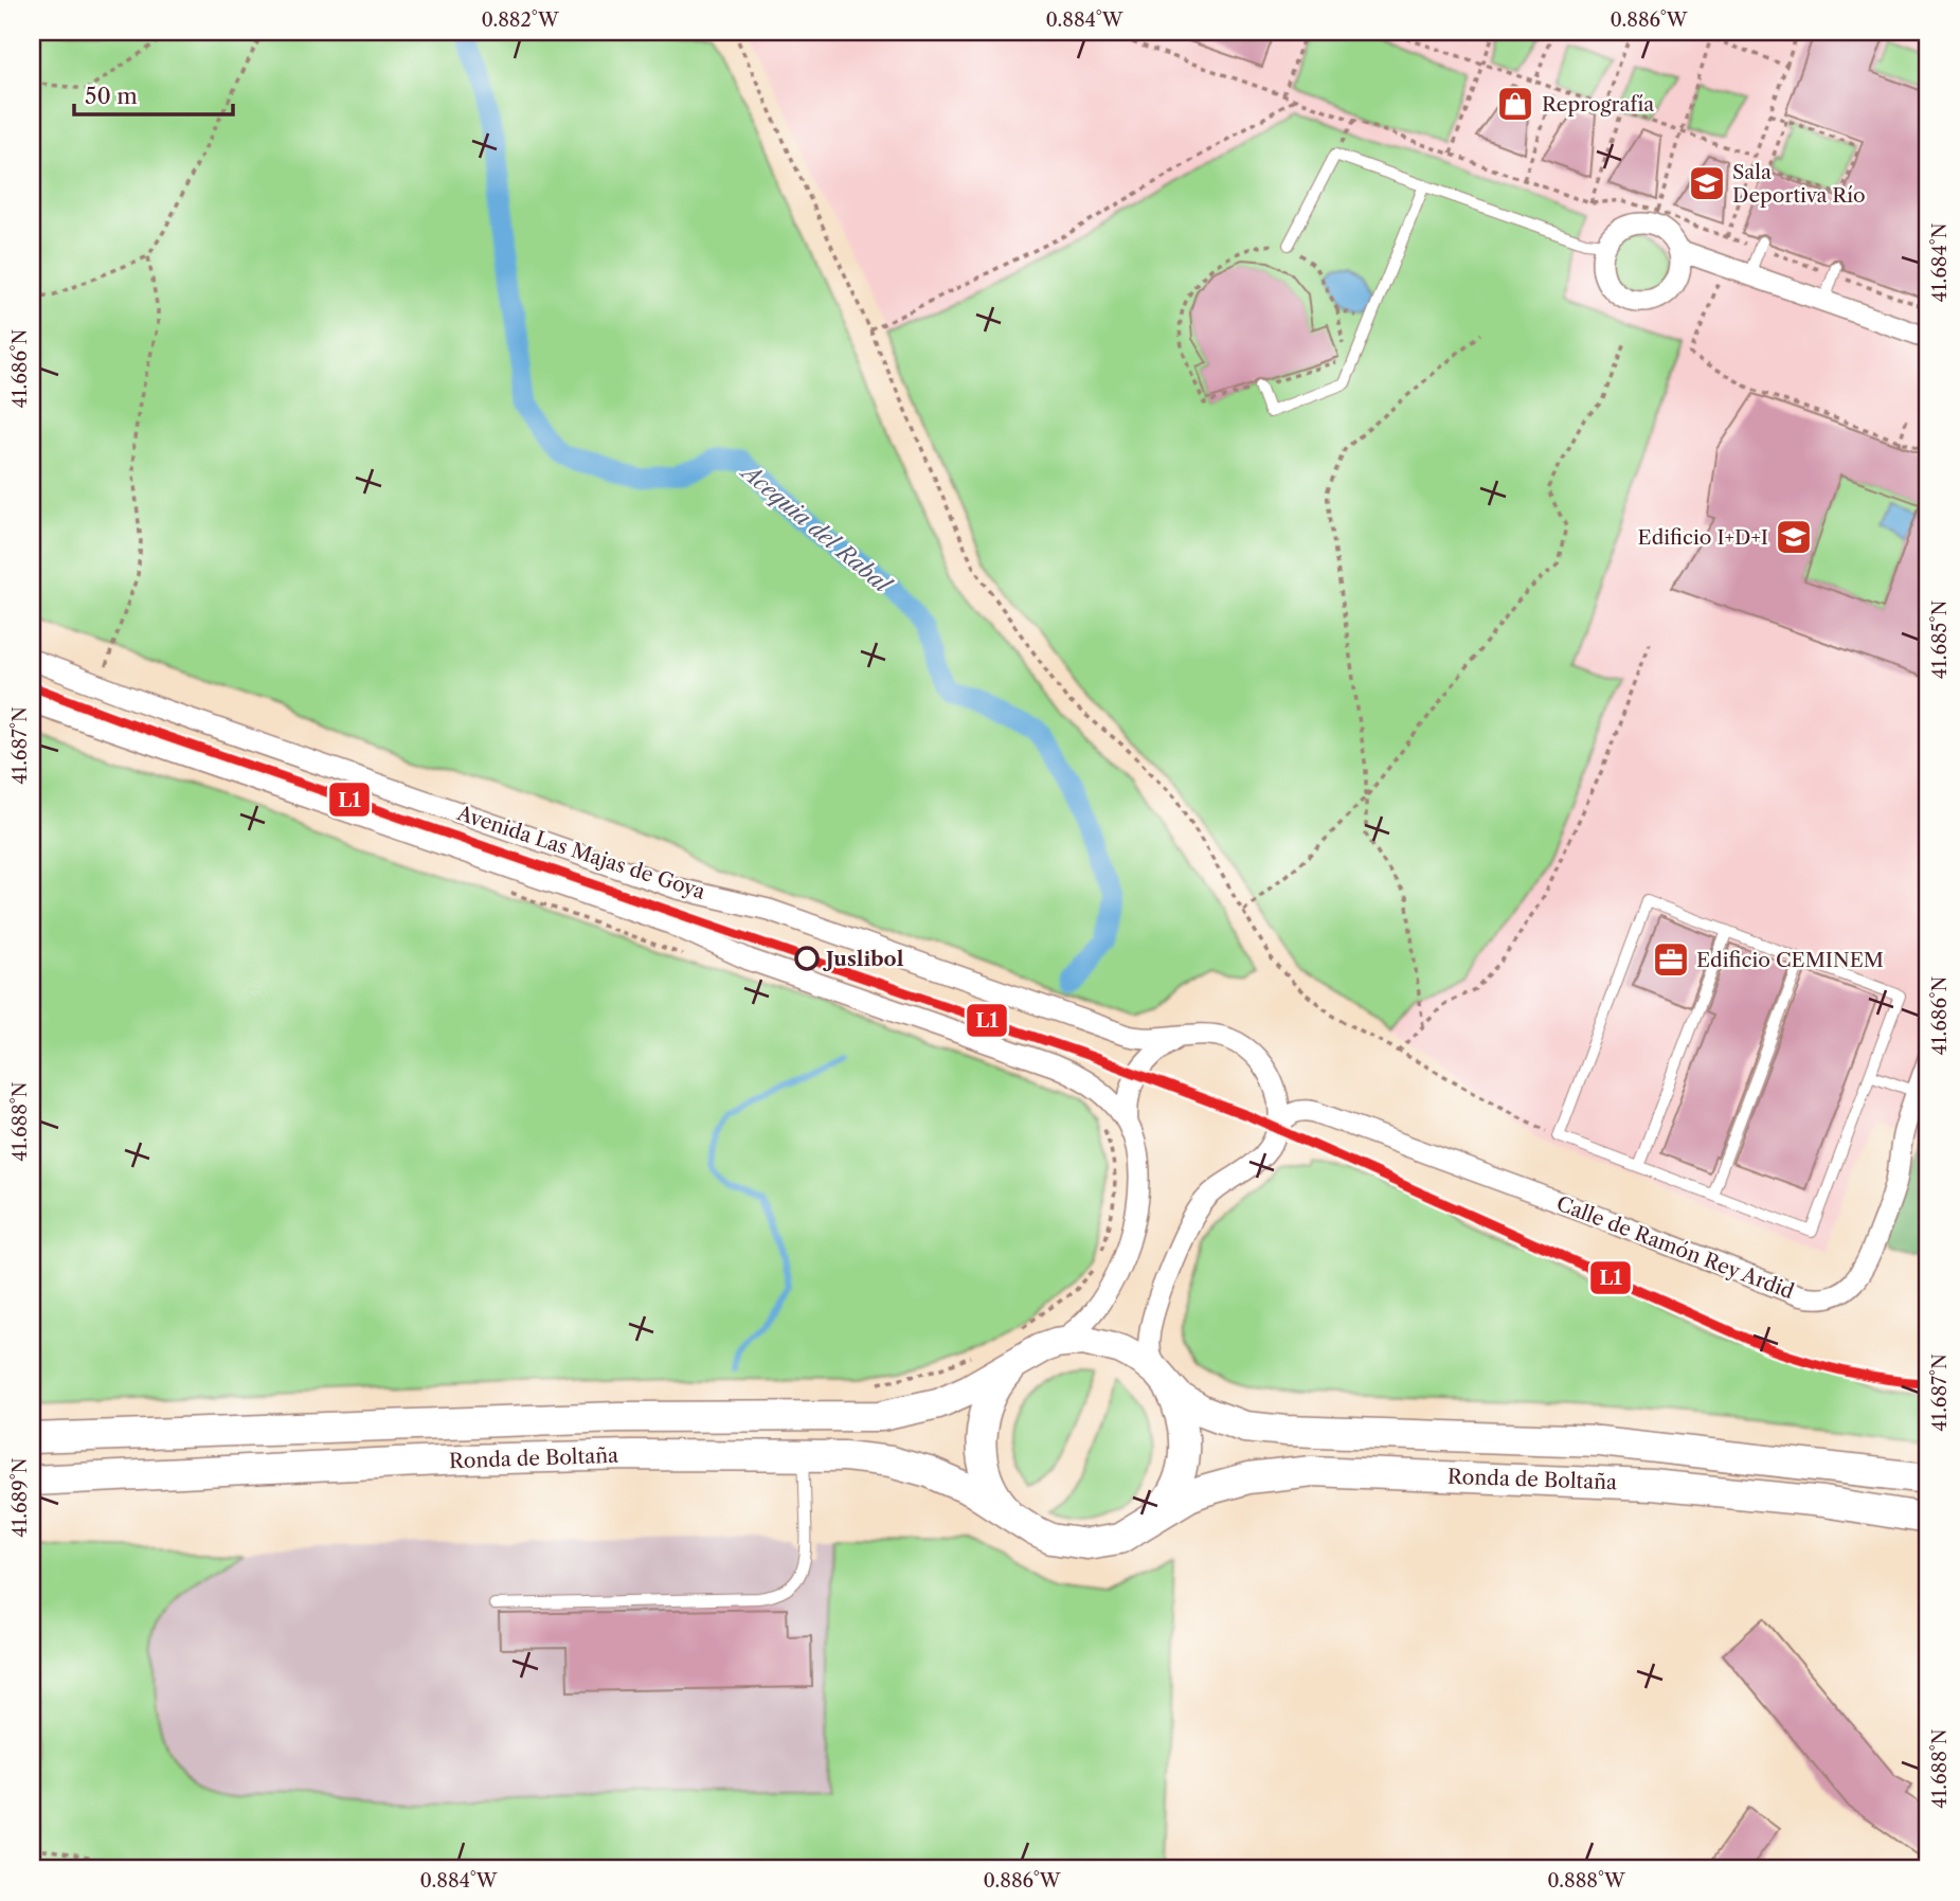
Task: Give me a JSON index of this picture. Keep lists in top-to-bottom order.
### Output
{
  "streets": {
    "main road": ["Ronda de Boltaña"],
    "street": ["Avenida Las Majas de Goya", "Calle de Ramón Rey Ardid"]
  },
  "crossings": [
    ["Avenida Las Majas de Goya", "Calle de Ramón Rey Ardid"],
    ["Avenida Las Majas de Goya", "Ronda de Boltaña"]
  ],
  "water": ["Acequia del Rabal"],
  "places": {
    "shop": ["Reprografía"],
    "school or university": ["Sala Deportiva Río", "Edificio I+D+I"],
    "other": ["Juslibol"],
    "office": ["Edificio CEMINEM"]
  },
  "lines": ["transit line L1"],
  "scale_bar": "50 m",
  "coordinates": [
    "0.882°W",
    "0.884°W",
    "0.886°W",
    "41.684°N",
    "41.686°N",
    "41.685°N",
    "41.687°N",
    "41.688°N",
    "41.689°N",
    "0.888°W"
  ]
}
